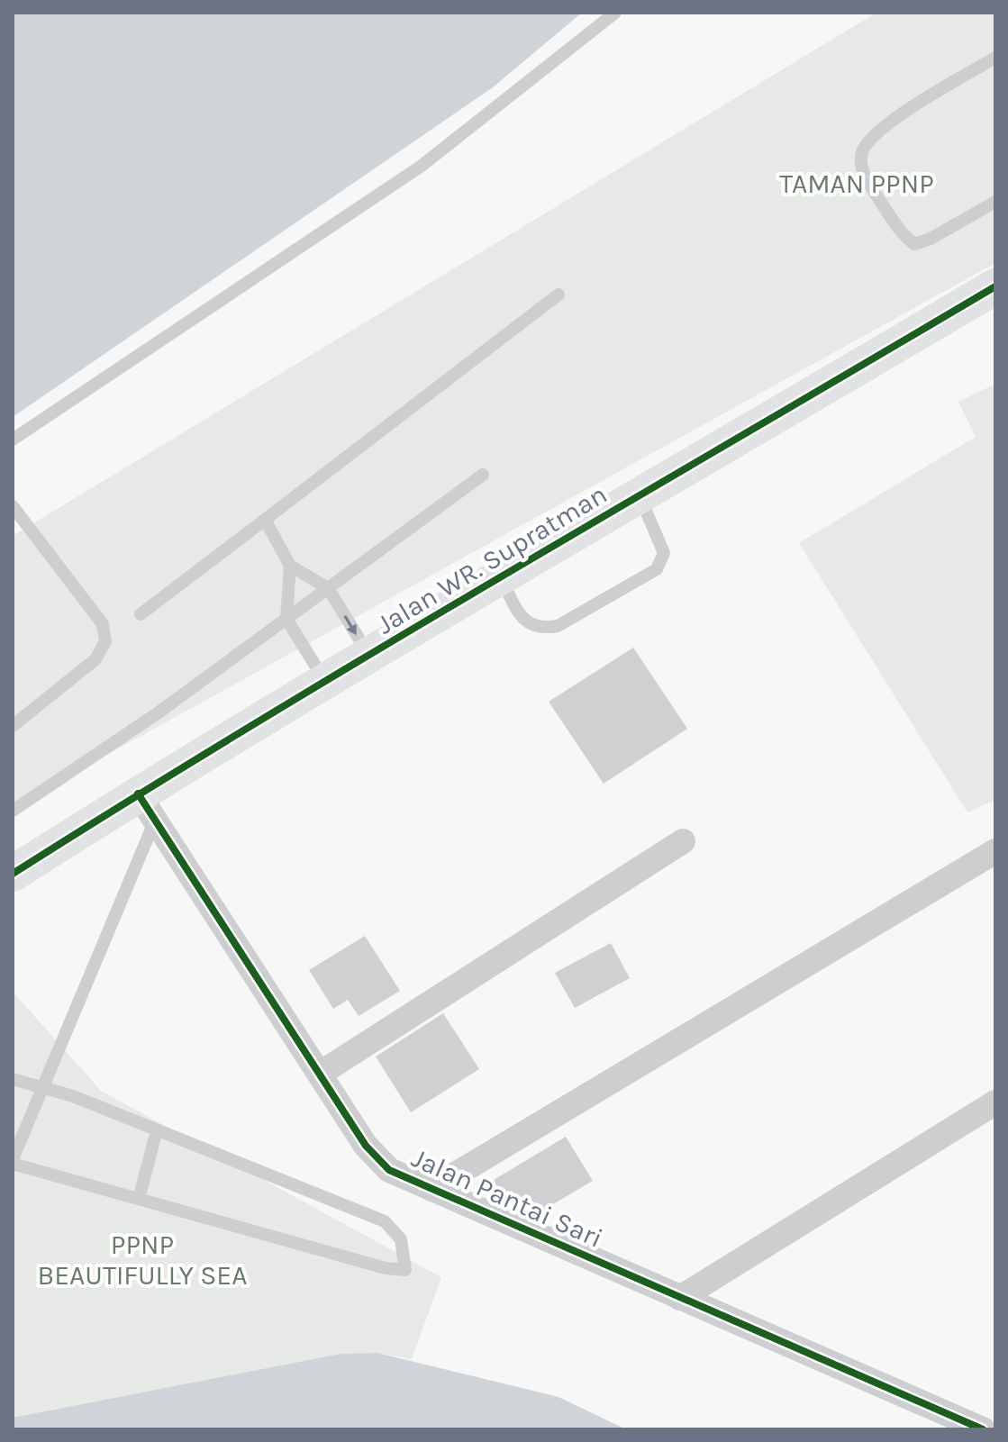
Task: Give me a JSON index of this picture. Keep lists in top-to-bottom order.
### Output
{
  "streets": {
    "street": ["Jalan WR. Supratman", "Jalan Pantai Sari"]
  },
  "crossings": [
    ["Jalan WR. Supratman", "Jalan Pantai Sari"]
  ],
  "parks": ["TAMAN PPNP", "PPNP BEAUTIFULLY SEA"]
}
